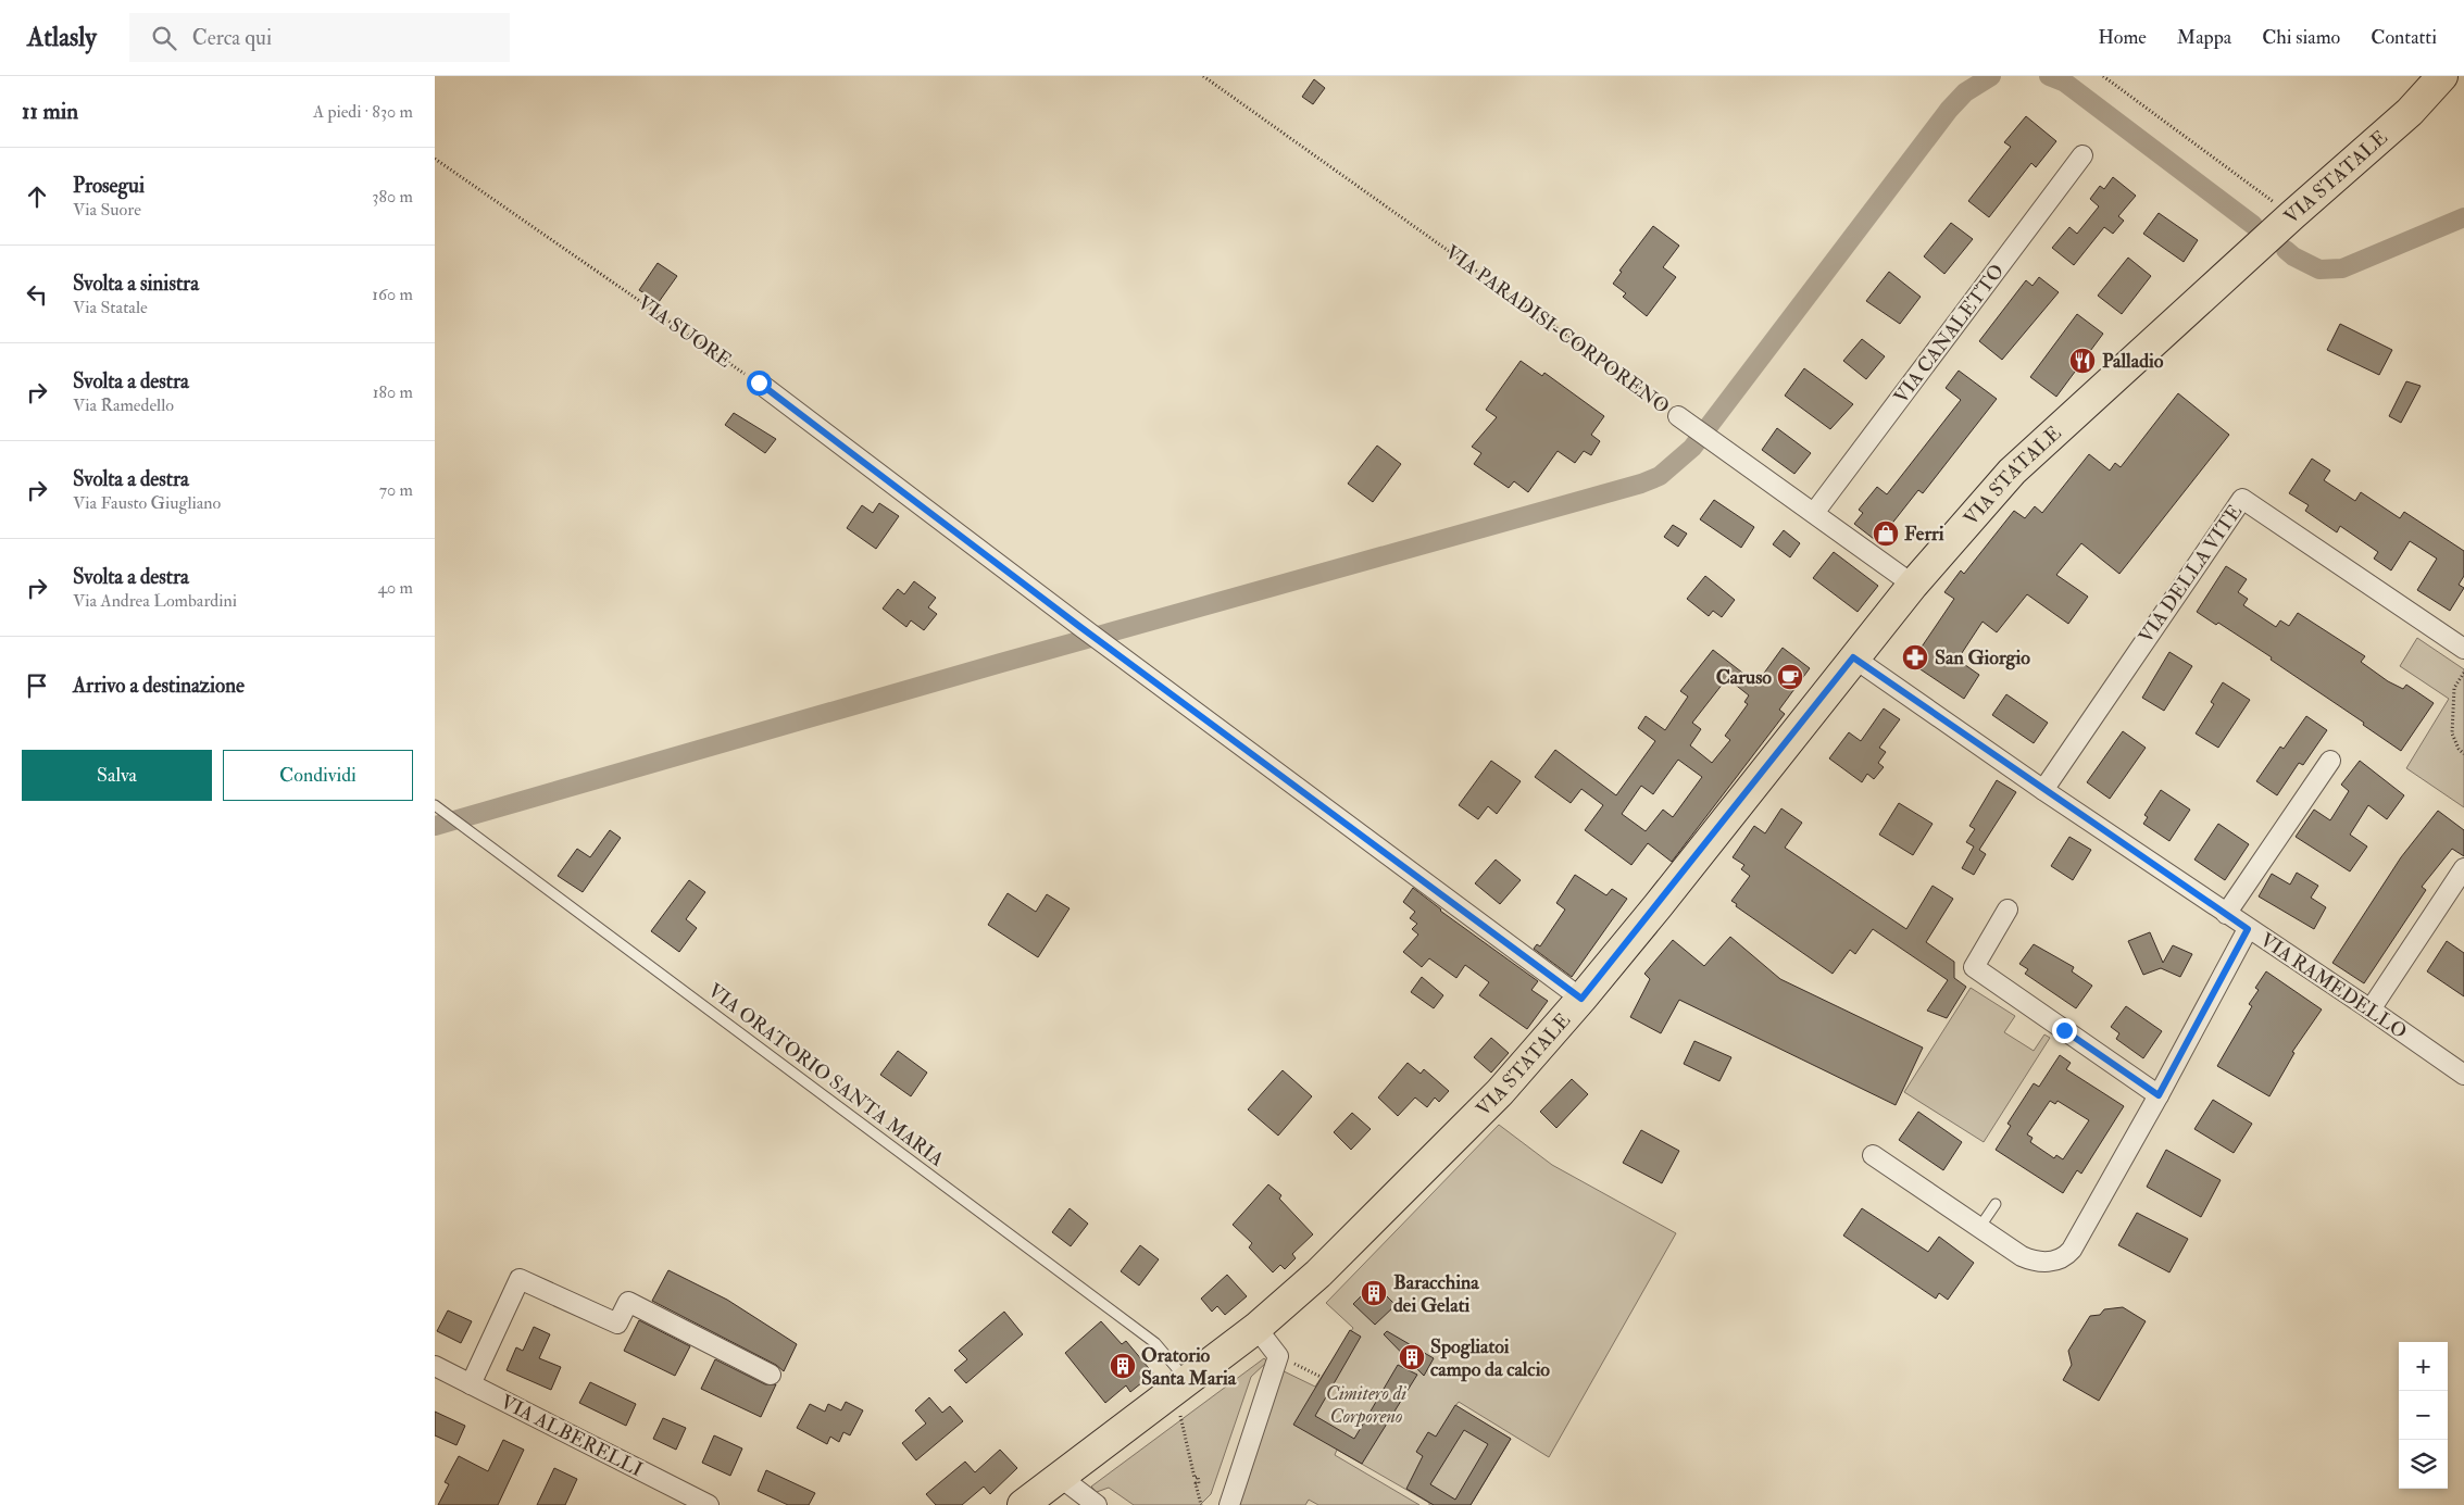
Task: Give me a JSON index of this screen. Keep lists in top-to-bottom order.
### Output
{
  "streets": {
    "main road": ["VIA STATALE"],
    "street": [
      "VIA PARADISI-CORPORENO",
      "VIA CANALETTO",
      "VIA DELLA VITE",
      "VIA RAMEDELLO",
      "VIA ALBERELLI"
    ],
    "lane": ["VIA ORATORIO SANTA MARIA"],
    "path": ["VIA SUORE"]
  },
  "crossings": [
    ["VIA STATALE", "VIA PARADISI-CORPORENO"],
    ["VIA STATALE", "VIA RAMEDELLO"],
    ["VIA STATALE", "VIA ORATORIO SANTA MARIA"],
    ["VIA PARADISI-CORPORENO", "VIA CANALETTO"],
    ["VIA DELLA VITE", "VIA RAMEDELLO"]
  ],
  "parks": ["Cimitero di Corporeno"],
  "places": {
    "restaurant": ["Palladio"],
    "shop": ["Ferri"],
    "pharmacy": ["San Giorgio"],
    "cafe": ["Caruso"],
    "building": ["Baracchina dei Gelati", "Spogliatoi campo da calcio", "Oratorio Santa Maria"]
  },
  "page": {
    "header": "Atlasly",
    "search": "Cerca qui",
    "nav": [
      "Home",
      "Mappa",
      "Chi siamo",
      "Contatti"
    ],
    "heading": ["11 min", "A piedi · 830 m"],
    "list": [
      ["Prosegui", "Via Suore", "380 m"],
      ["Svolta a sinistra", "Via Statale", "160 m"],
      ["Svolta a destra", "Via Ramedello", "180 m"],
      ["Svolta a destra", "Via Fausto Giugliano", "70 m"],
      ["Svolta a destra", "Via Andrea Lombardini", "40 m"],
      "Arrivo a destinazione"
    ],
    "buttons": ["Salva", "Condividi"],
    "map_buttons": ["+", "−"]
  }
}
